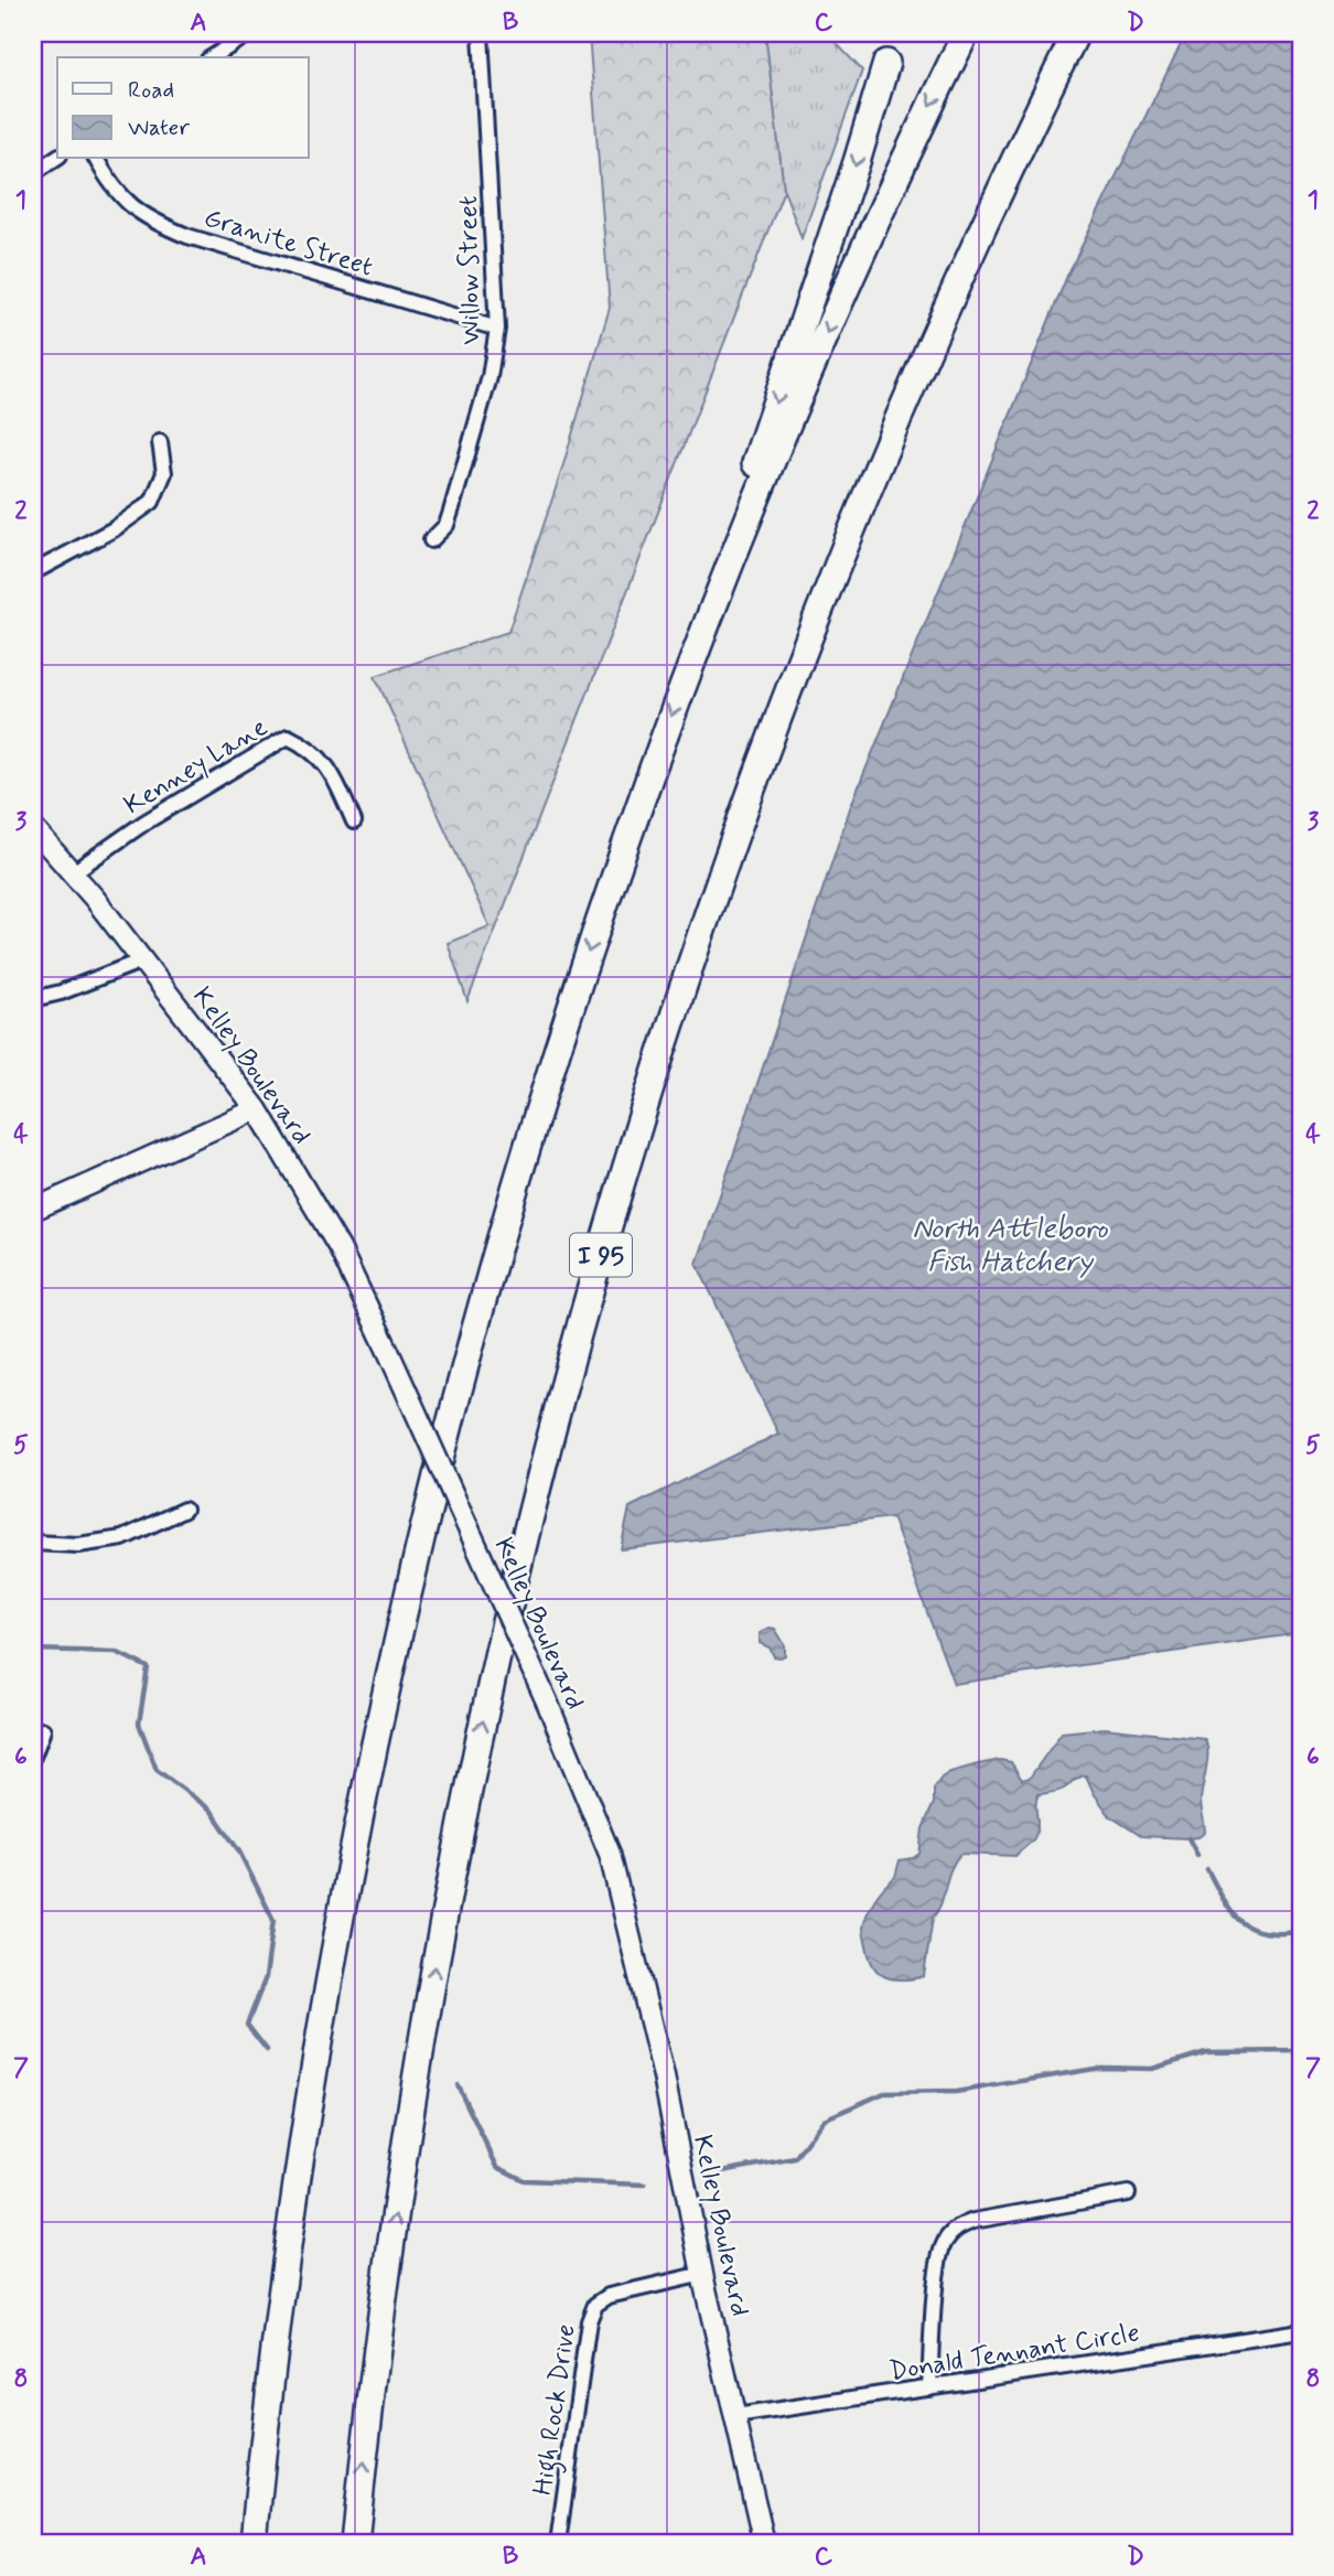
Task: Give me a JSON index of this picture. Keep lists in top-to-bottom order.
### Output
{
  "streets": {
    "highway": ["I 95"],
    "main road": ["Kelley Boulevard"],
    "street": [
      "Granite Street",
      "Willow Street",
      "Kenney Lane",
      "Donald Tennant Circle",
      "High Rock Drive"
    ]
  },
  "crossings": [
    ["Granite Street", "Willow Street"],
    ["Kenney Lane", "Kelley Boulevard"],
    ["Kelley Boulevard", "Donald Tennant Circle"],
    ["Kelley Boulevard", "High Rock Drive"]
  ],
  "water": ["North Attleboro Fish Hatchery"],
  "legend": ["Road", "Water"],
  "grid": {
    "columns": [
      "A",
      "B",
      "C",
      "D"
    ],
    "rows": [
      "1",
      "2",
      "3",
      "4",
      "5",
      "6",
      "7",
      "8"
    ]
  }
}
